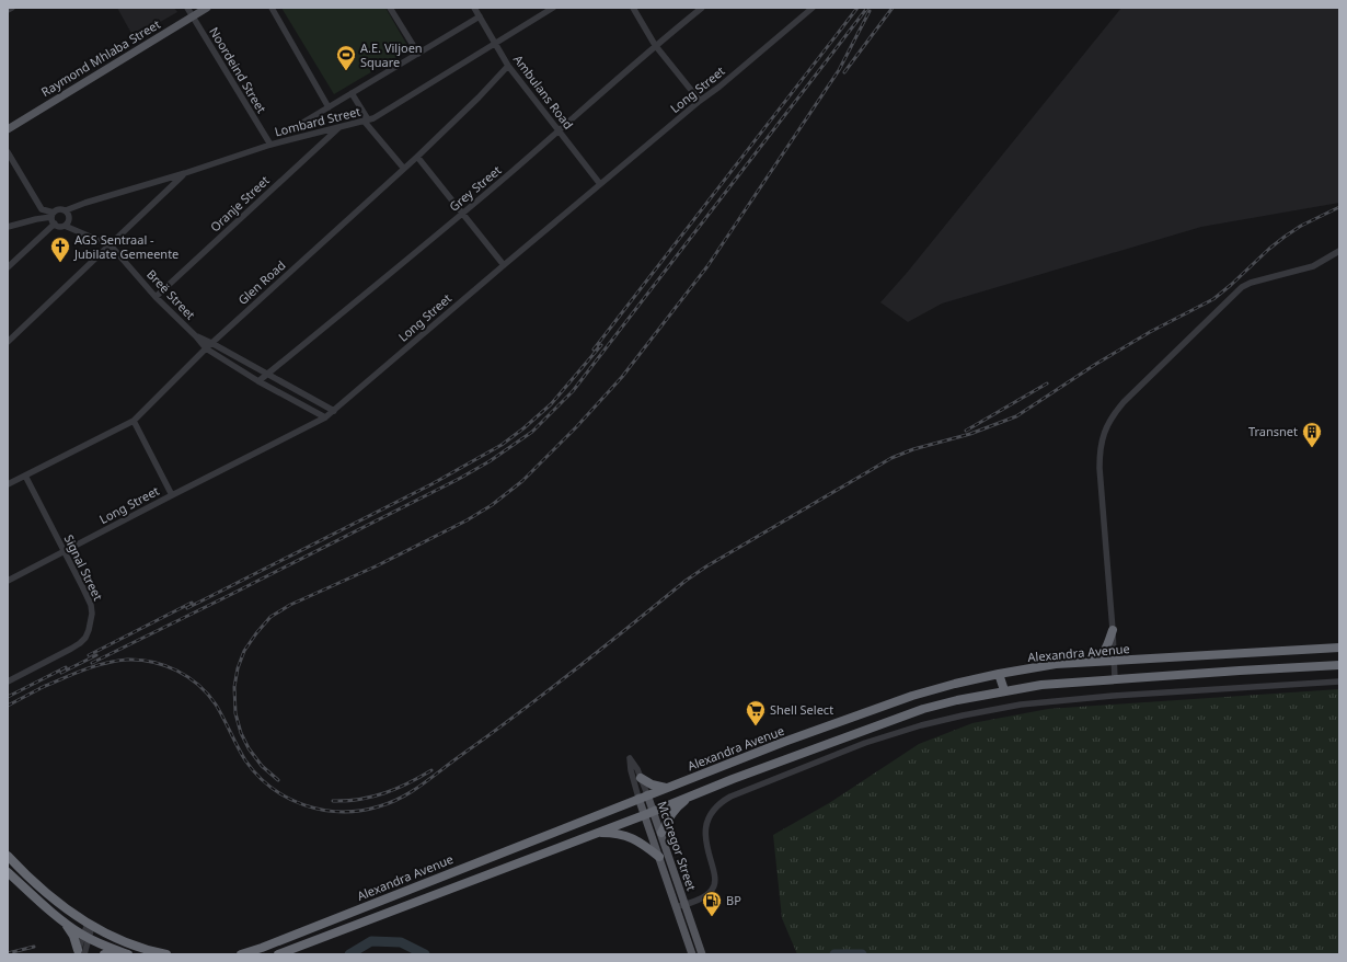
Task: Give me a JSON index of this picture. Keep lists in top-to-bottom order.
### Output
{
  "streets": {
    "highway": ["Alexandra Avenue"],
    "main road": ["Raymond Mhlaba Street", "McGregor Street"],
    "street": [
      "Noordeind Street",
      "Long Street",
      "Ambulans Road",
      "Lombard Street",
      "Grey Street",
      "Oranje Street",
      "Glen Road",
      "Breë Street",
      "Signal Street"
    ]
  },
  "crossings": [
    ["Raymond Mhlaba Street", "Noordeind Street"],
    ["Noordeind Street", "Lombard Street"],
    ["Long Street", "Ambulans Road"],
    ["Long Street", "Breë Street"],
    ["Long Street", "Signal Street"],
    ["Ambulans Road", "Lombard Street"],
    ["Ambulans Road", "Grey Street"],
    ["Ambulans Road", "Glen Road"],
    ["Lombard Street", "Oranje Street"],
    ["Lombard Street", "Breë Street"],
    ["Grey Street", "Breë Street"],
    ["Oranje Street", "Breë Street"],
    ["Glen Road", "Breë Street"],
    ["Glen Road", "Signal Street"],
    ["Alexandra Avenue", "McGregor Street"]
  ],
  "places": {
    "sports": ["A.E. Viljoen Square"],
    "church": ["AGS Sentraal - Jubilate Gemeente"],
    "building": ["Transnet"],
    "supermarket": ["Shell Select"],
    "fuel station": ["BP"]
  }
}
